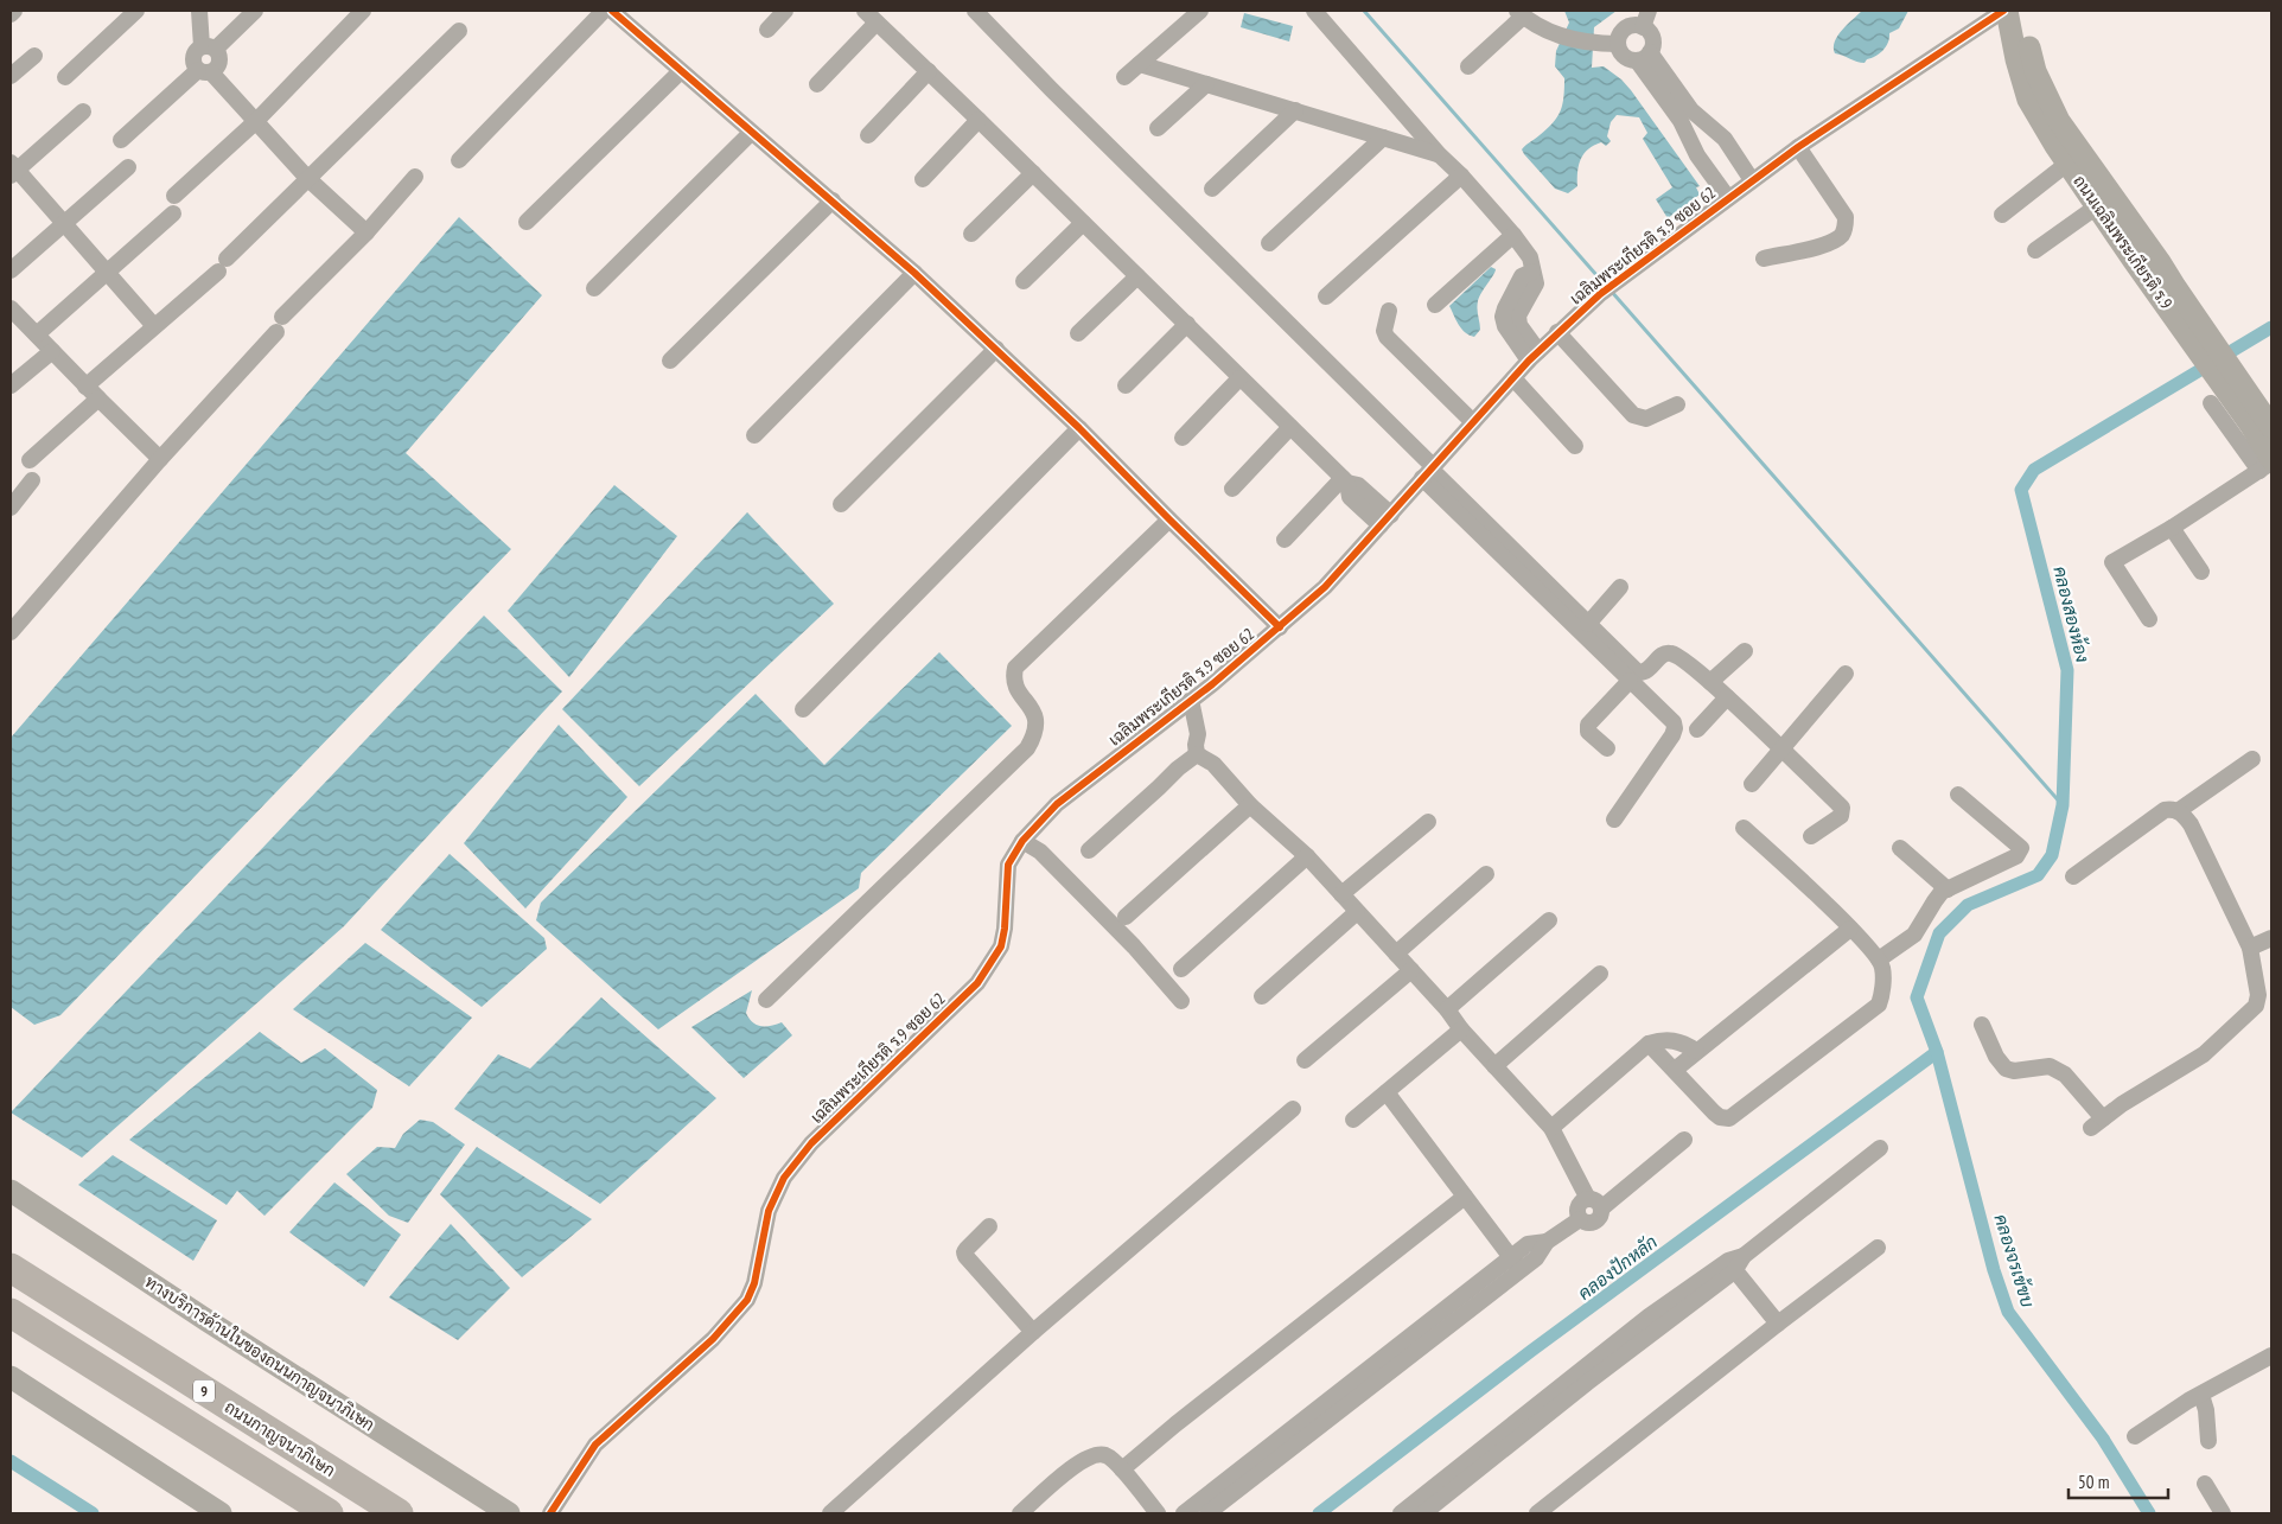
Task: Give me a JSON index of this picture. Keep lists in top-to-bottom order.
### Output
{
  "streets": {
    "highway": ["9", "ถนนกาญจนาภิเษก"],
    "main road": ["ถนนเฉลิมพระเกียรติ ร.9", "ทางบริการด้านในของถนนกาญจนาภิเษก"],
    "street": ["เฉลิมพระเกียรติ ร.9 ซอย 62"]
  },
  "crossings": [
    ["ถนนเฉลิมพระเกียรติ ร.9", "เฉลิมพระเกียรติ ร.9 ซอย 62"]
  ],
  "water": ["คลองสองห้อง", "คลองจรเข้ขบ", "คลองปักหลัก"],
  "scale_bar": "50 m"
}
